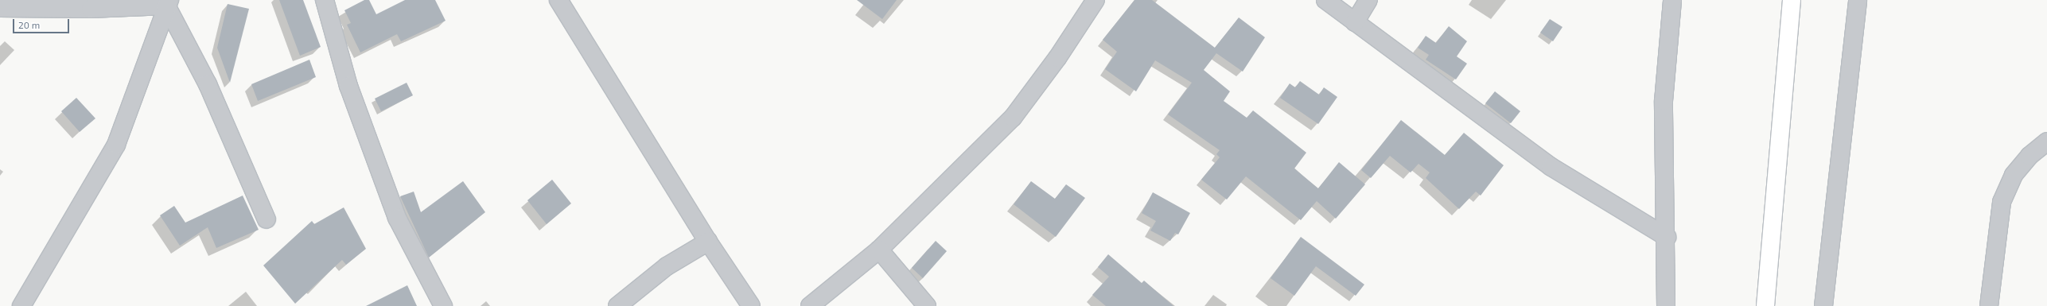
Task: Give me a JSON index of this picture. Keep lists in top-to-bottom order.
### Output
{
  "scale_bar": "20 m"
}
